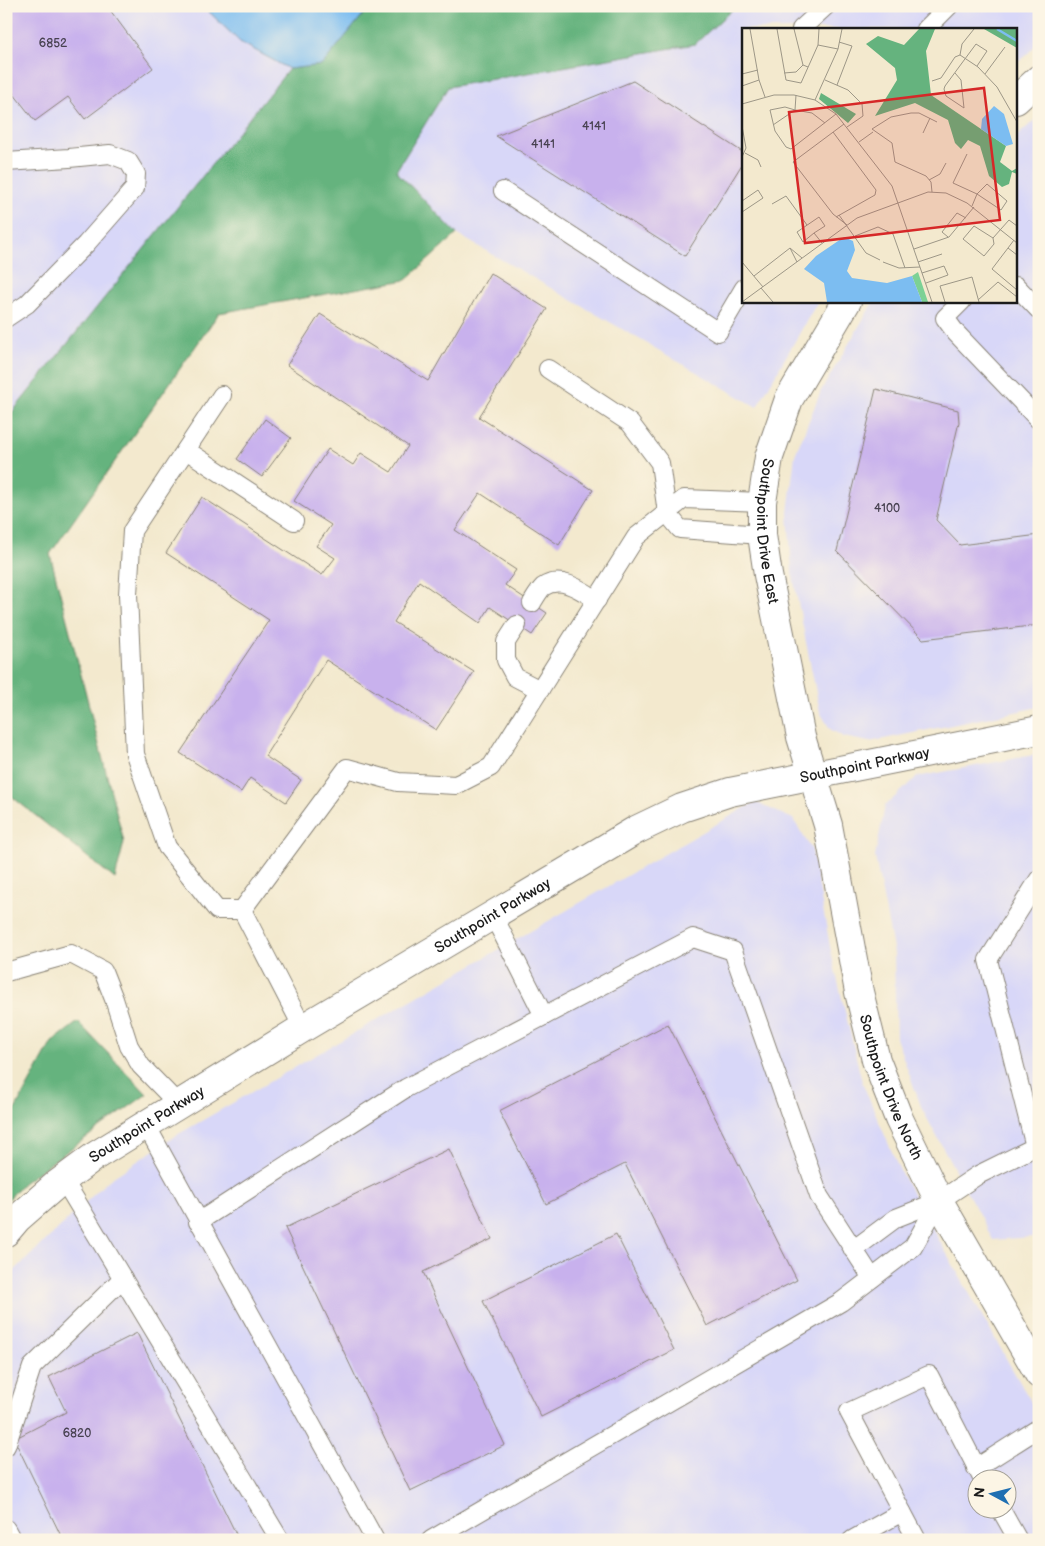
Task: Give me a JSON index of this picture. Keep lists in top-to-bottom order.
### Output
{
  "streets": {
    "street": ["Southpoint Drive East", "Southpoint Parkway", "Southpoint Drive North"]
  },
  "crossings": [
    ["Southpoint Drive East", "Southpoint Parkway"],
    ["Southpoint Drive East", "Southpoint Drive North"],
    ["Southpoint Parkway", "Southpoint Drive North"]
  ],
  "house_numbers": [
    "6852",
    "4141",
    "4141",
    "4100",
    "6820"
  ],
  "north": "left"
}
